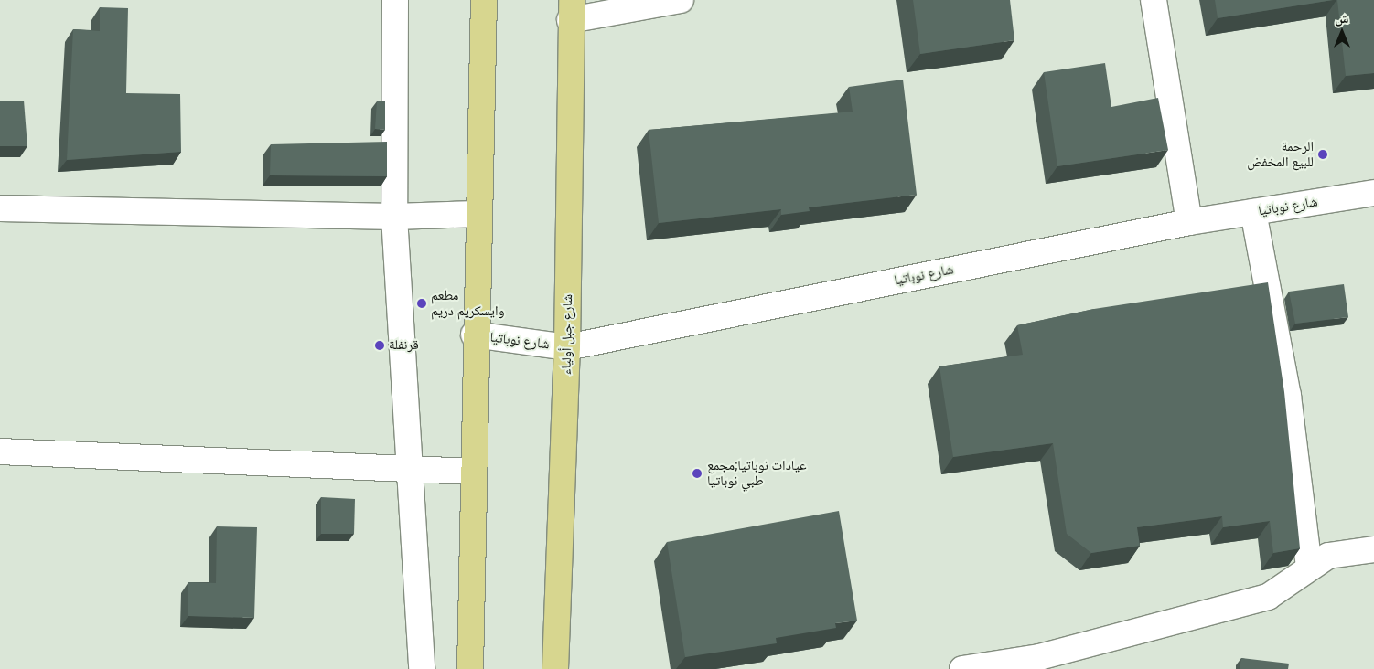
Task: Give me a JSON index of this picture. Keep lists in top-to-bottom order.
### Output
{
  "streets": {
    "main road": ["شارع جبل أولياء"],
    "street": ["شارع نوباتيا"]
  },
  "crossings": [
    ["شارع نوباتيا", "شارع جبل أولياء"]
  ],
  "places": [
    "الرحمة للبيع المخفض",
    "مطعم وايسكريم دريم",
    "قرنفلة",
    "عيادات نوباتيا;مجمع طبي نوباتيا"
  ],
  "north": "top"
}
